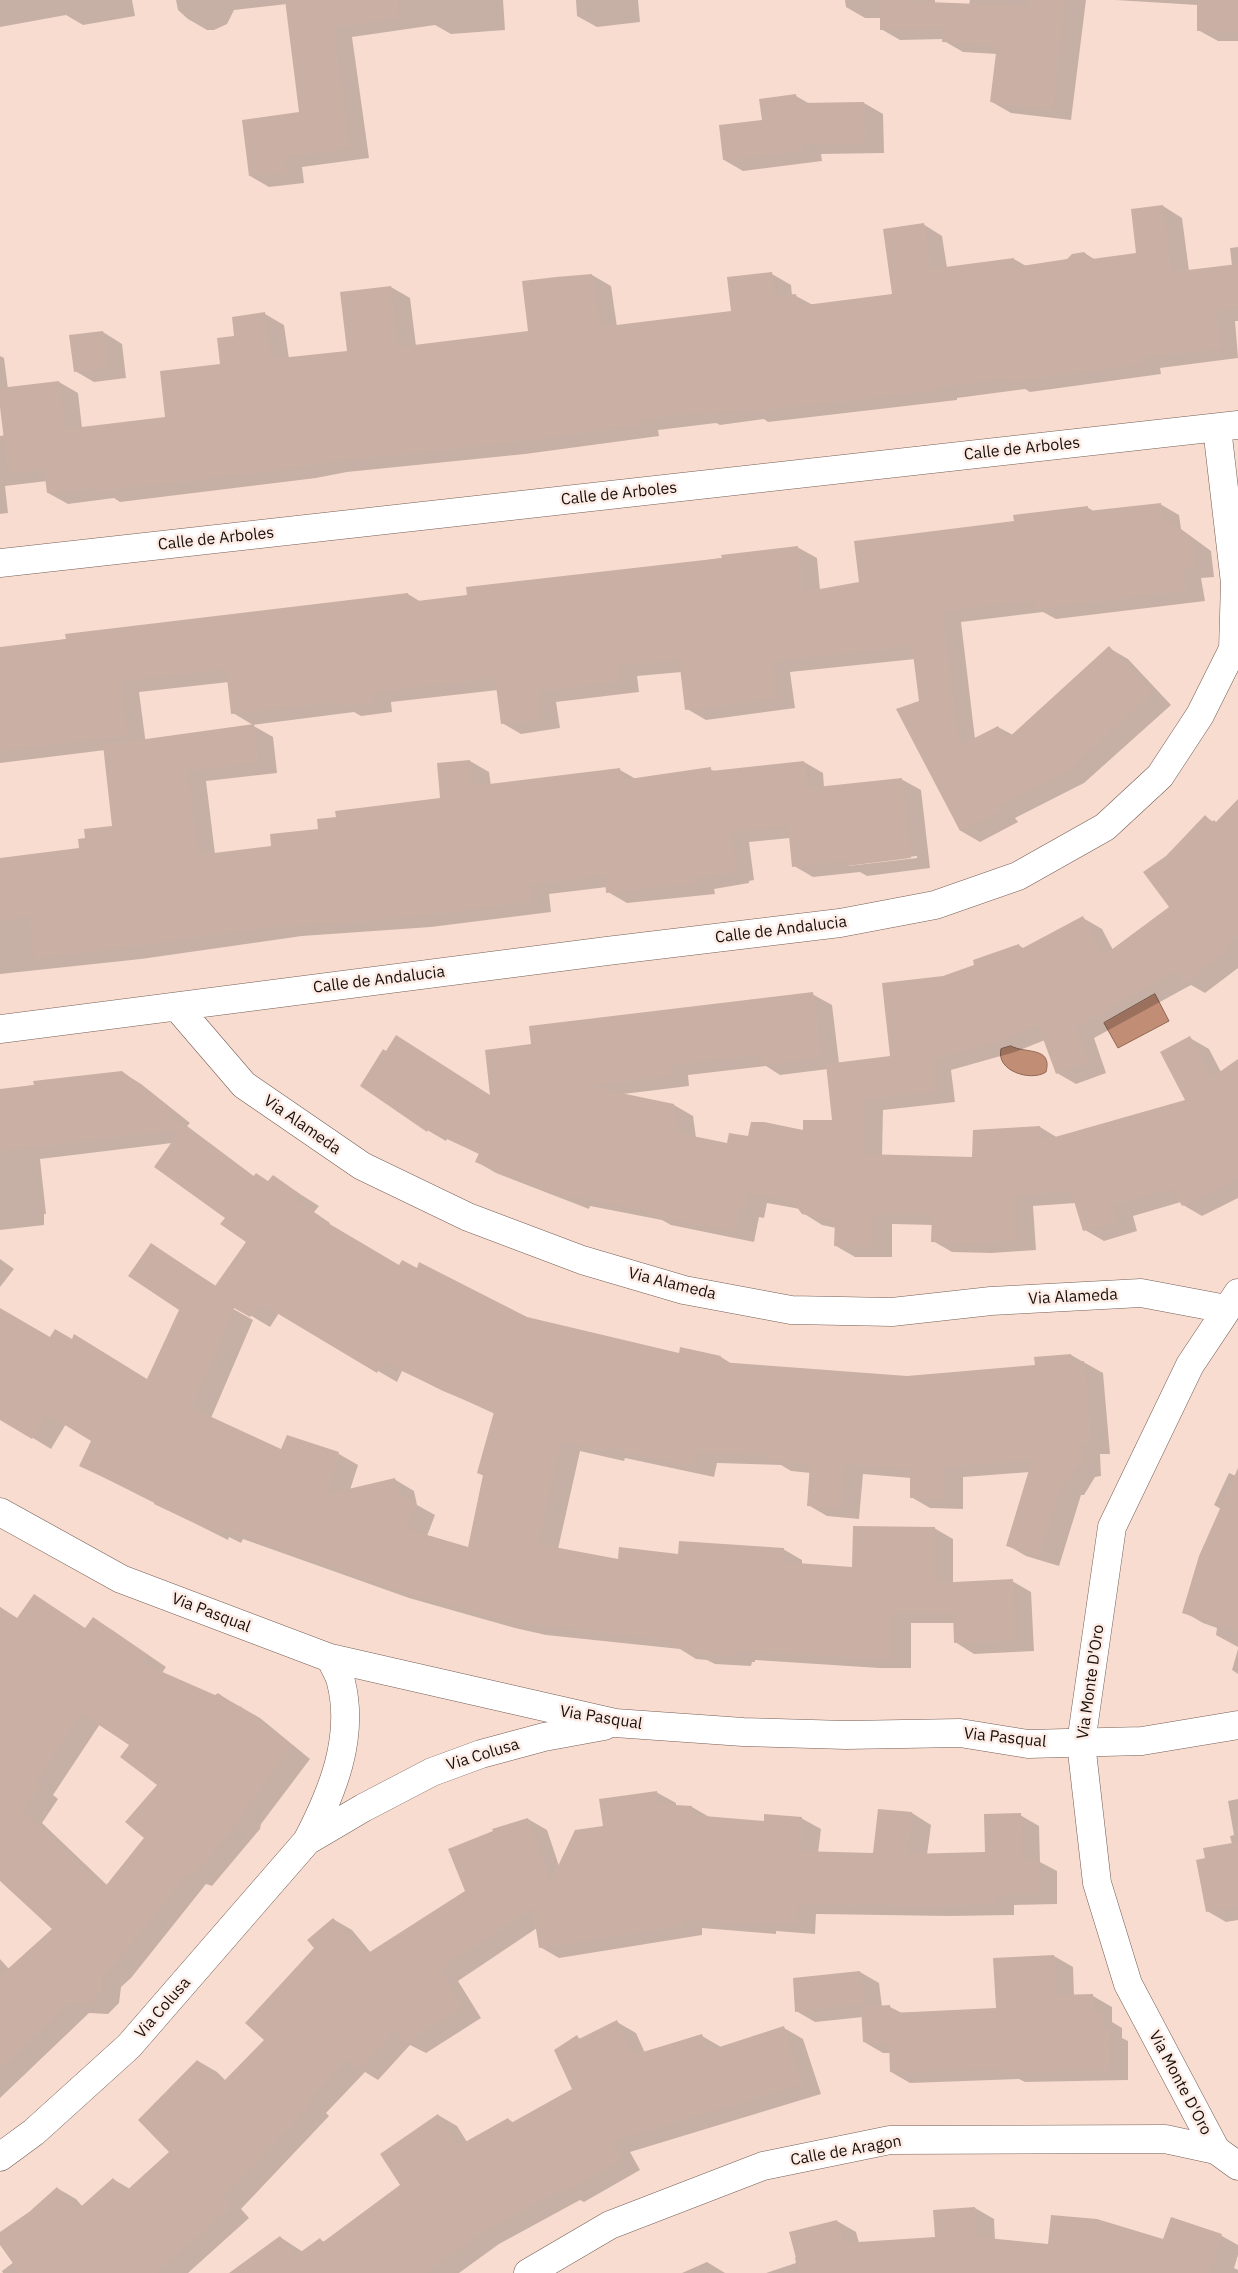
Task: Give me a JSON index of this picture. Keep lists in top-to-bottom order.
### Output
{
  "streets": {
    "street": [
      "Calle de Arboles",
      "Calle de Andalucia",
      "Via Alameda",
      "Via Pasqual",
      "Via Monte D'Oro",
      "Via Colusa",
      "Calle de Aragon"
    ]
  },
  "crossings": [
    ["Calle de Arboles", "Calle de Andalucia"],
    ["Calle de Andalucia", "Via Alameda"],
    ["Via Alameda", "Via Monte D'Oro"],
    ["Via Pasqual", "Via Monte D'Oro"],
    ["Via Pasqual", "Via Colusa"],
    ["Via Monte D'Oro", "Calle de Aragon"]
  ]
}
